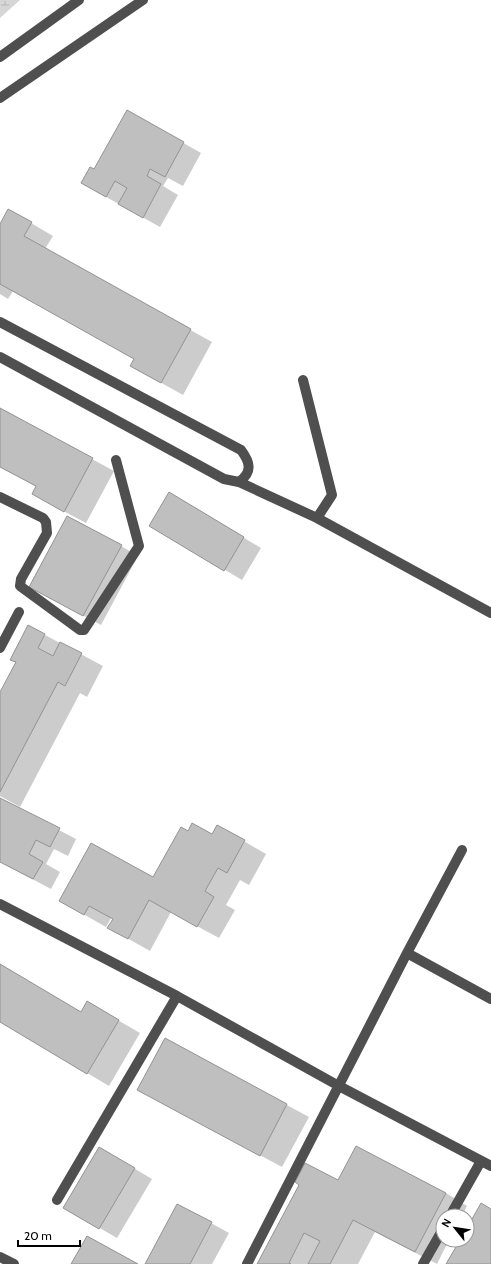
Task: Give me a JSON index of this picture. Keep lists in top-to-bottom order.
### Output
{
  "scale_bar": "20 m",
  "north": "top left"
}
